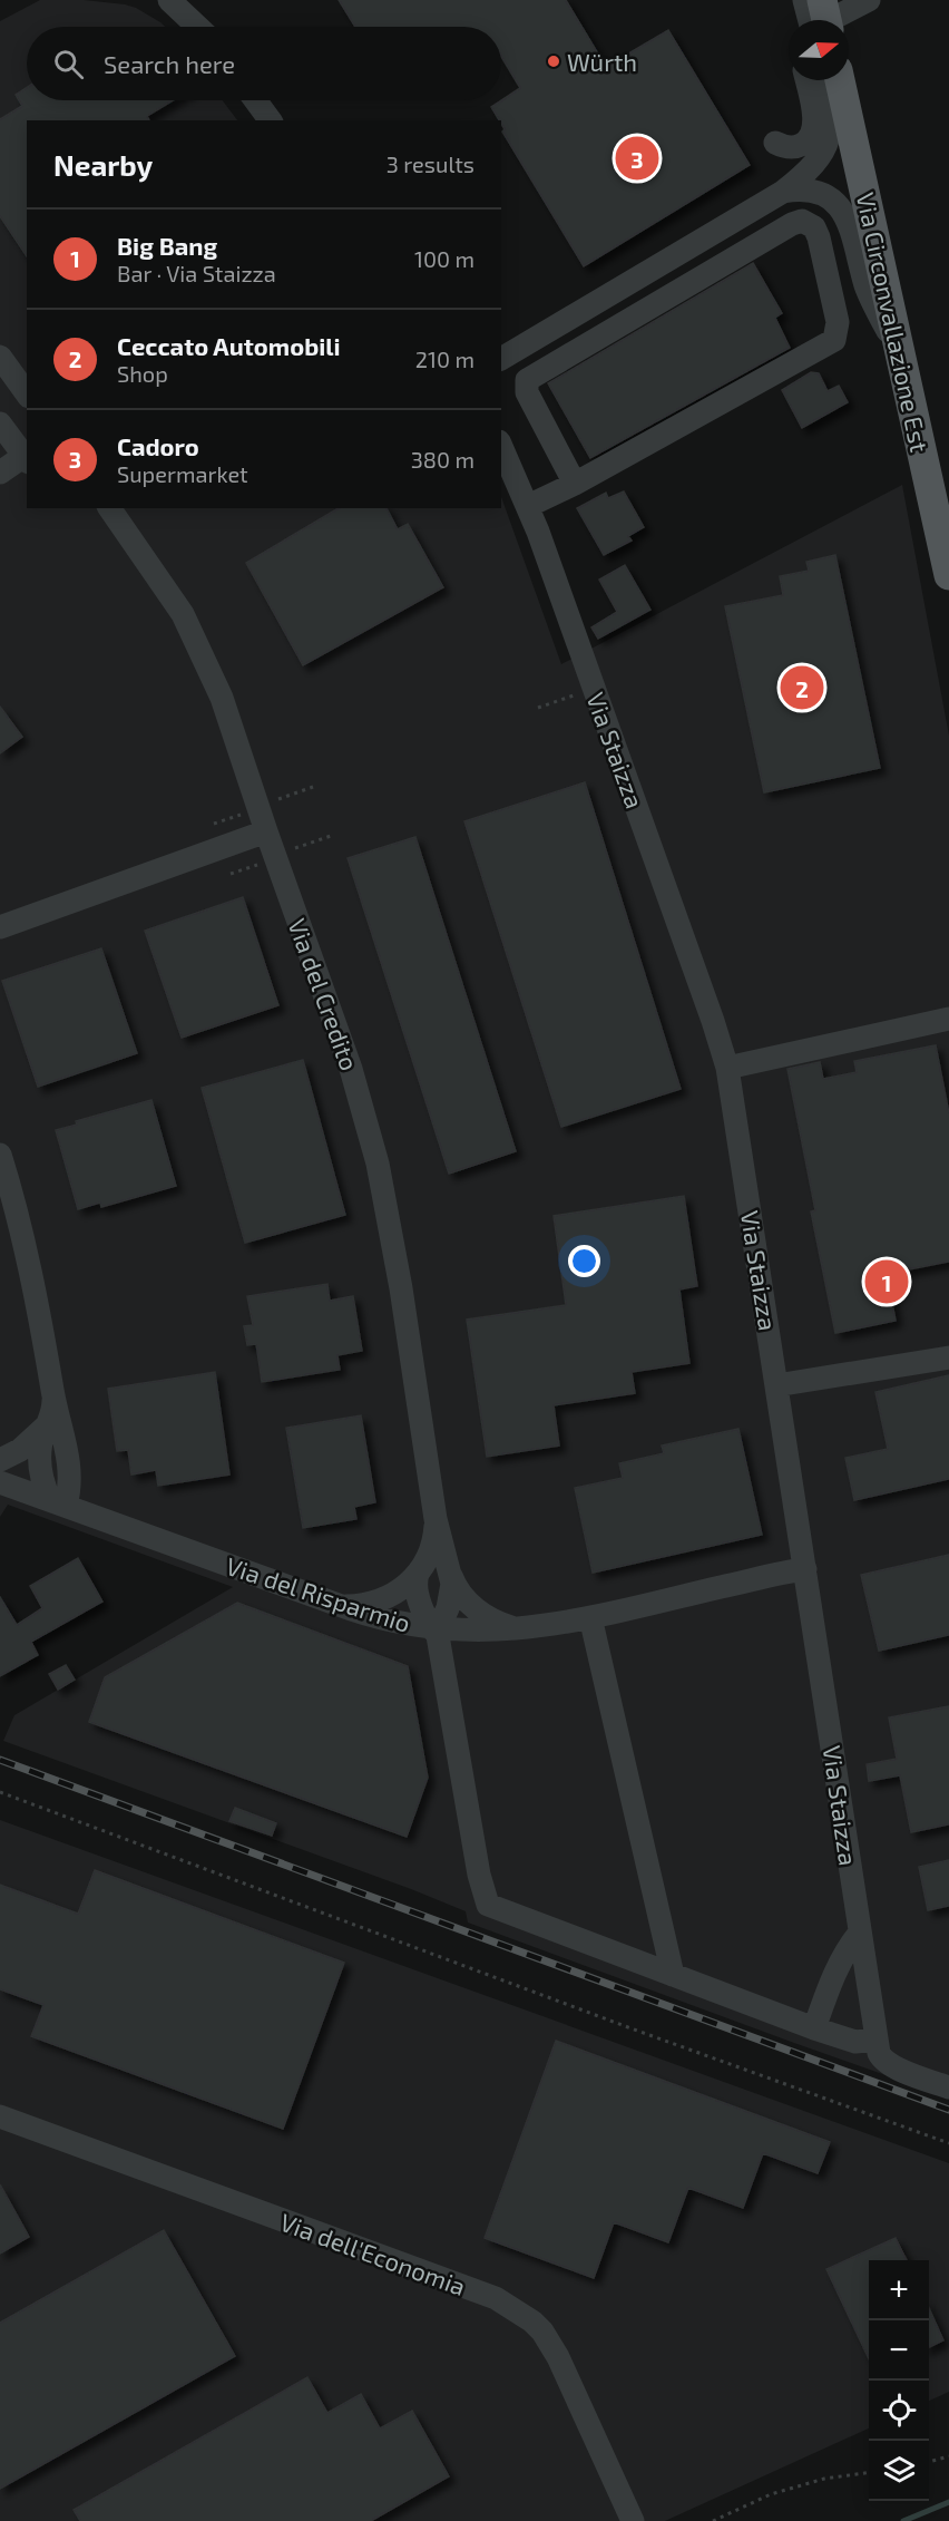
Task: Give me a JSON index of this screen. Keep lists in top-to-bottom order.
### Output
{
  "streets": {
    "main road": ["Via Circonvallazione Est"],
    "street": [
      "Via Staizza",
      "Via del Credito",
      "Via del Risparmio",
      "Via dell'Economia"
    ]
  },
  "crossings": [
    ["Via Staizza", "Via del Risparmio"],
    ["Via del Credito", "Via del Risparmio"]
  ],
  "places": ["Würth"],
  "north": "right",
  "page": {
    "search": "Search here",
    "heading": ["Nearby", "3 results"],
    "pins": ["3", "2", "1"],
    "list": [
      {
        "mark": "1",
        "name": "Big Bang",
        "note": "Bar · Via Staizza",
        "value": "100 m"
      },
      {
        "mark": "2",
        "name": "Ceccato Automobili",
        "note": "Shop",
        "value": "210 m"
      },
      {
        "mark": "3",
        "name": "Cadoro",
        "note": "Supermarket",
        "value": "380 m"
      }
    ],
    "map_buttons": ["+", "−"]
  }
}
